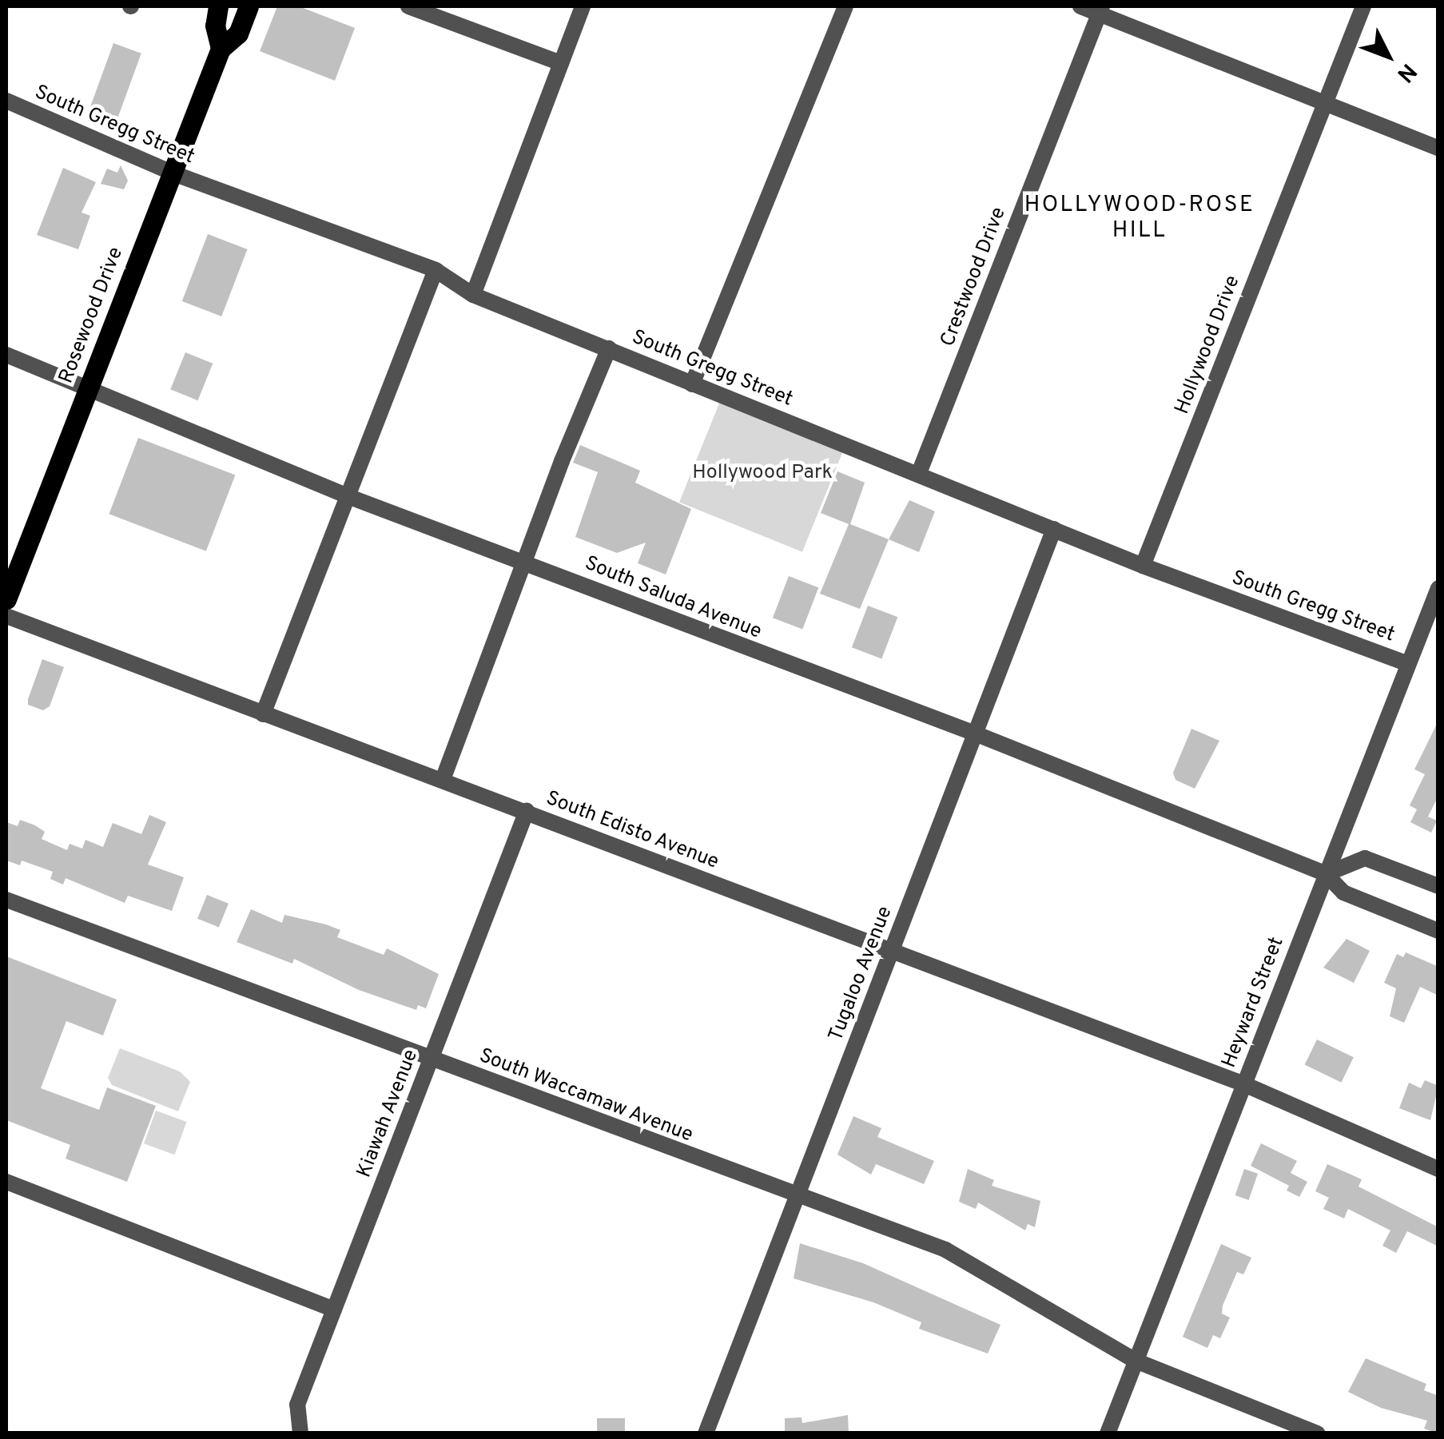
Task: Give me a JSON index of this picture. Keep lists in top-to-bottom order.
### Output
{
  "streets": {
    "main road": ["Rosewood Drive"],
    "street": [
      "South Gregg Street",
      "Crestwood Drive",
      "Hollywood Drive",
      "South Saluda Avenue",
      "South Edisto Avenue",
      "Tugaloo Avenue",
      "Heyward Street",
      "South Waccamaw Avenue",
      "Kiawah Avenue"
    ]
  },
  "crossings": [
    ["South Gregg Street", "Crestwood Drive"],
    ["South Gregg Street", "Rosewood Drive"],
    ["South Gregg Street", "Hollywood Drive"],
    ["South Gregg Street", "Tugaloo Avenue"],
    ["South Gregg Street", "Heyward Street"],
    ["Rosewood Drive", "South Saluda Avenue"],
    ["South Saluda Avenue", "Tugaloo Avenue"],
    ["South Saluda Avenue", "Heyward Street"],
    ["South Edisto Avenue", "Tugaloo Avenue"],
    ["South Edisto Avenue", "Heyward Street"],
    ["South Edisto Avenue", "Kiawah Avenue"],
    ["Tugaloo Avenue", "South Waccamaw Avenue"],
    ["Heyward Street", "South Waccamaw Avenue"],
    ["South Waccamaw Avenue", "Kiawah Avenue"]
  ],
  "districts": ["HOLLYWOOD-ROSE HILL"],
  "parks": ["Hollywood Park"],
  "north": "bottom right"
}
